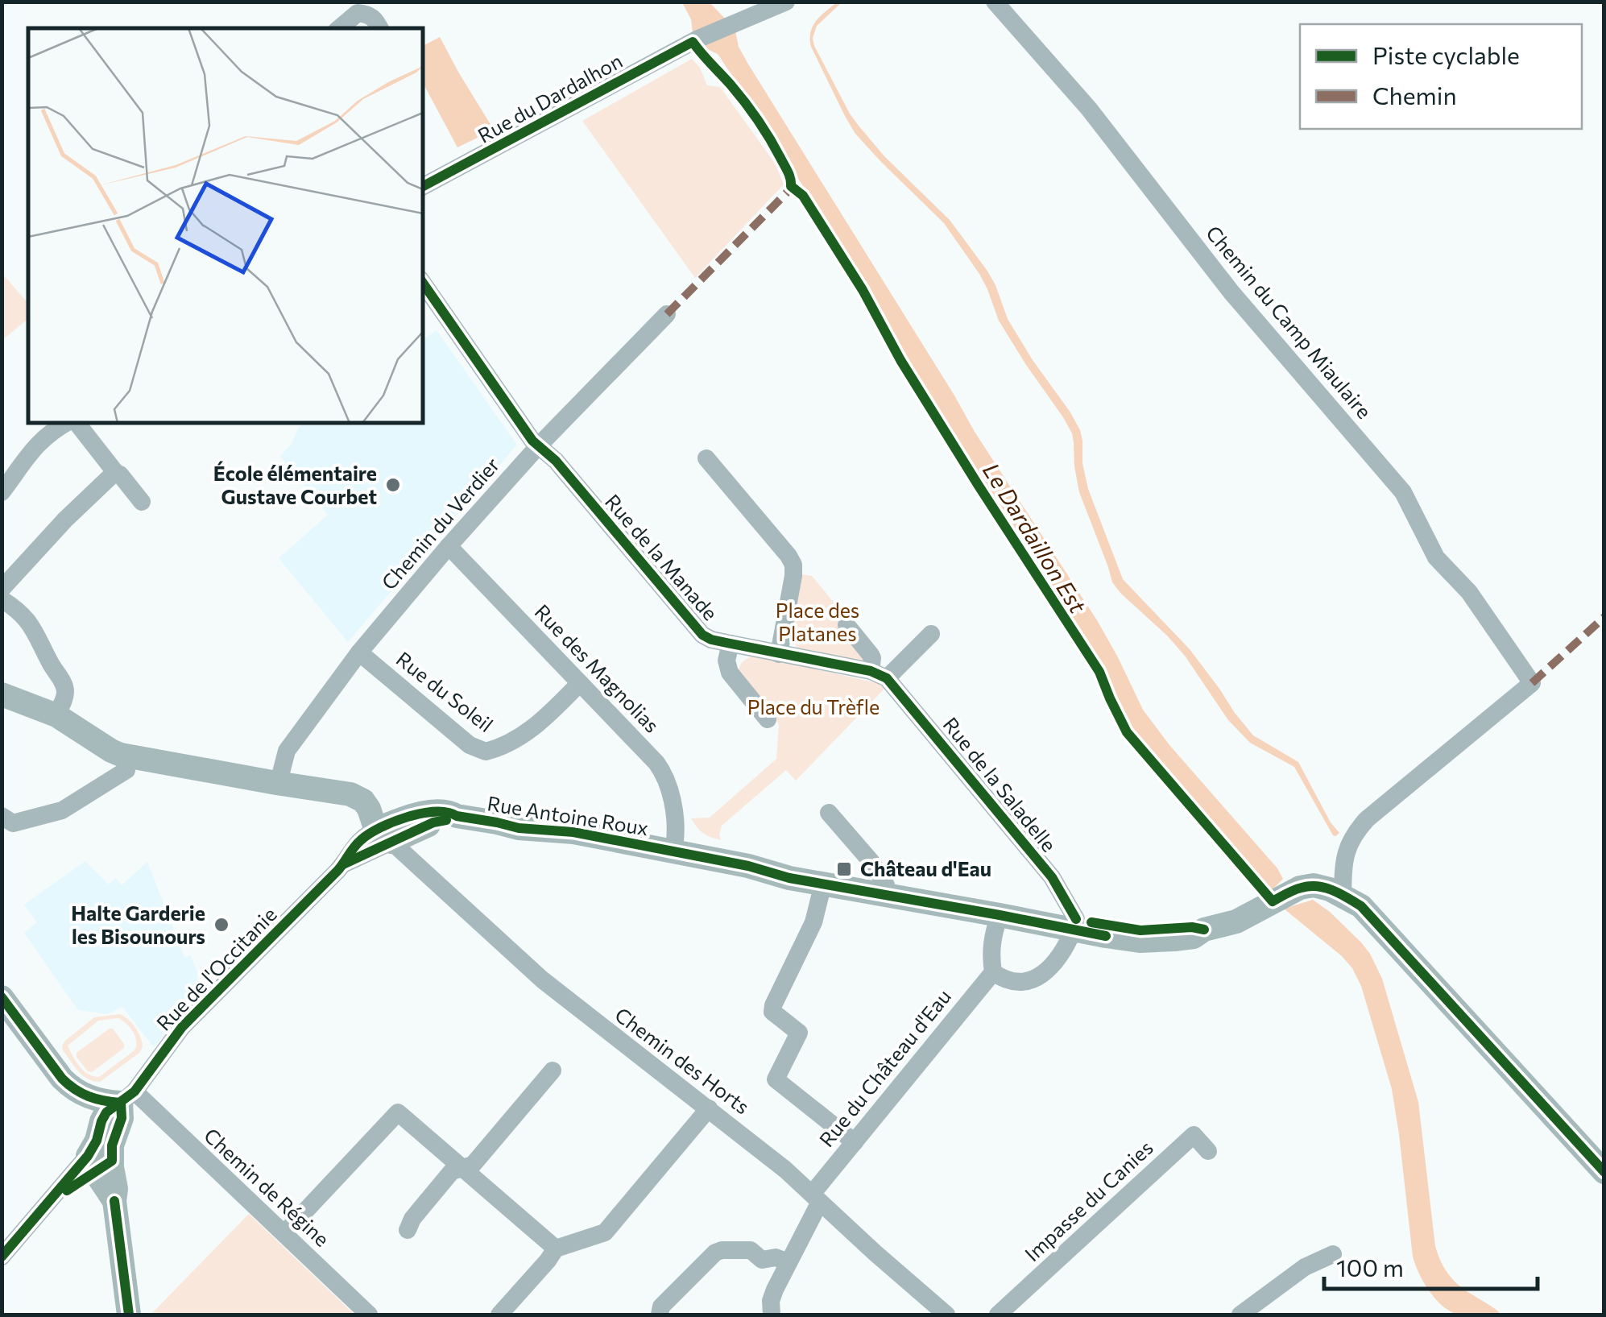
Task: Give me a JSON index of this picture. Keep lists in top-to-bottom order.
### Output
{
  "streets": {
    "street": [
      "Rue du Dardalhon",
      "Chemin du Camp Miaulaire",
      "Chemin du Verdier",
      "Rue de la Manade",
      "Rue des Magnolias",
      "Rue du Soleil",
      "Rue de la Saladelle",
      "Rue Antoine Roux",
      "Rue de l'Occitanie",
      "Chemin des Horts",
      "Rue du Château d'Eau",
      "Chemin de Régine",
      "Impasse du Canies"
    ]
  },
  "crossings": [
    ["Chemin du Camp Miaulaire", "Rue Antoine Roux"],
    ["Chemin du Verdier", "Rue de la Manade"],
    ["Chemin du Verdier", "Rue des Magnolias"],
    ["Chemin du Verdier", "Rue du Soleil"],
    ["Rue des Magnolias", "Rue du Soleil"],
    ["Rue des Magnolias", "Rue Antoine Roux"],
    ["Rue de la Saladelle", "Rue Antoine Roux"],
    ["Rue Antoine Roux", "Rue de l'Occitanie"],
    ["Rue Antoine Roux", "Chemin des Horts"],
    ["Rue de l'Occitanie", "Chemin des Horts"],
    ["Rue de l'Occitanie", "Chemin de Régine"],
    ["Chemin des Horts", "Rue du Château d'Eau"]
  ],
  "water": ["Le Dardaillon Est"],
  "parks": ["Place des Platanes", "Place du Trèfle"],
  "places": {
    "other": ["École élémentaire Gustave Courbet", "Halte Garderie les Bisounours"],
    "transit": ["Château d'Eau"]
  },
  "legend": ["Piste cyclable", "Chemin"],
  "scale_bar": "100 m"
}
